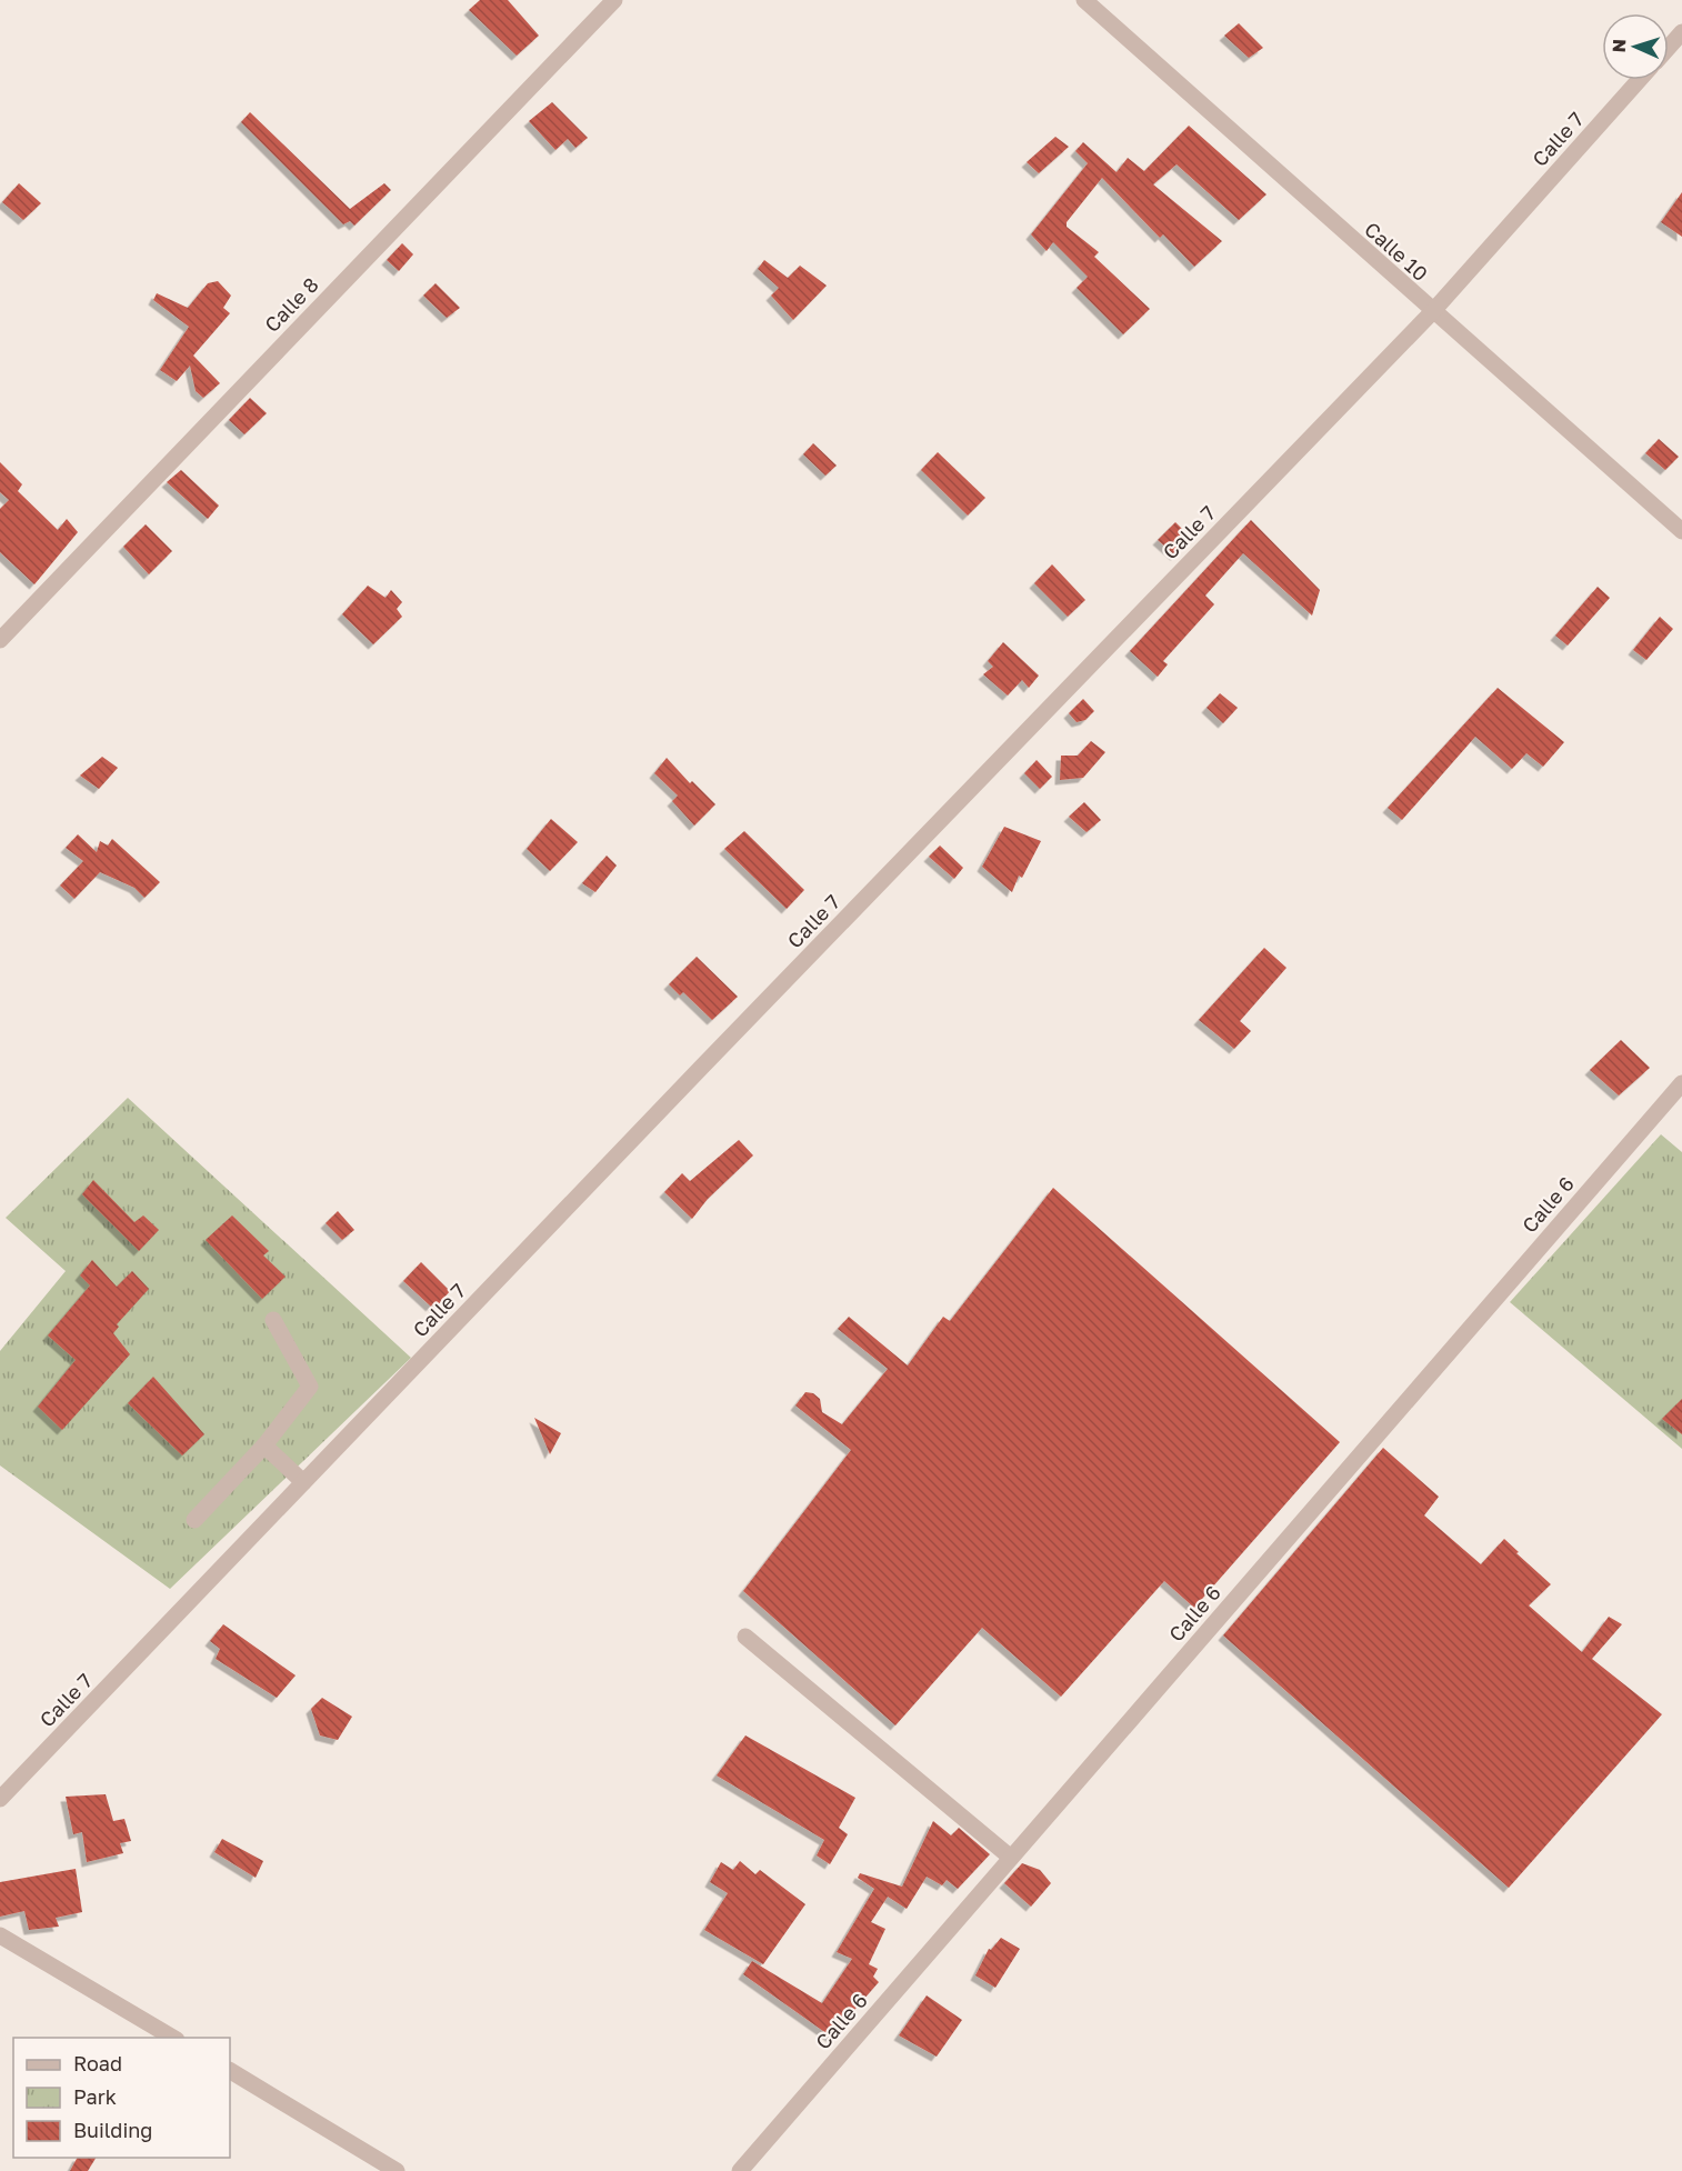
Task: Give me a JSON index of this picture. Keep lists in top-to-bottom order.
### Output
{
  "streets": {
    "street": [
      "Calle 7",
      "Calle 10",
      "Calle 8",
      "Calle 6"
    ]
  },
  "crossings": [
    ["Calle 7", "Calle 10"]
  ],
  "legend": ["Road", "Park", "Building"],
  "north": "left"
}
